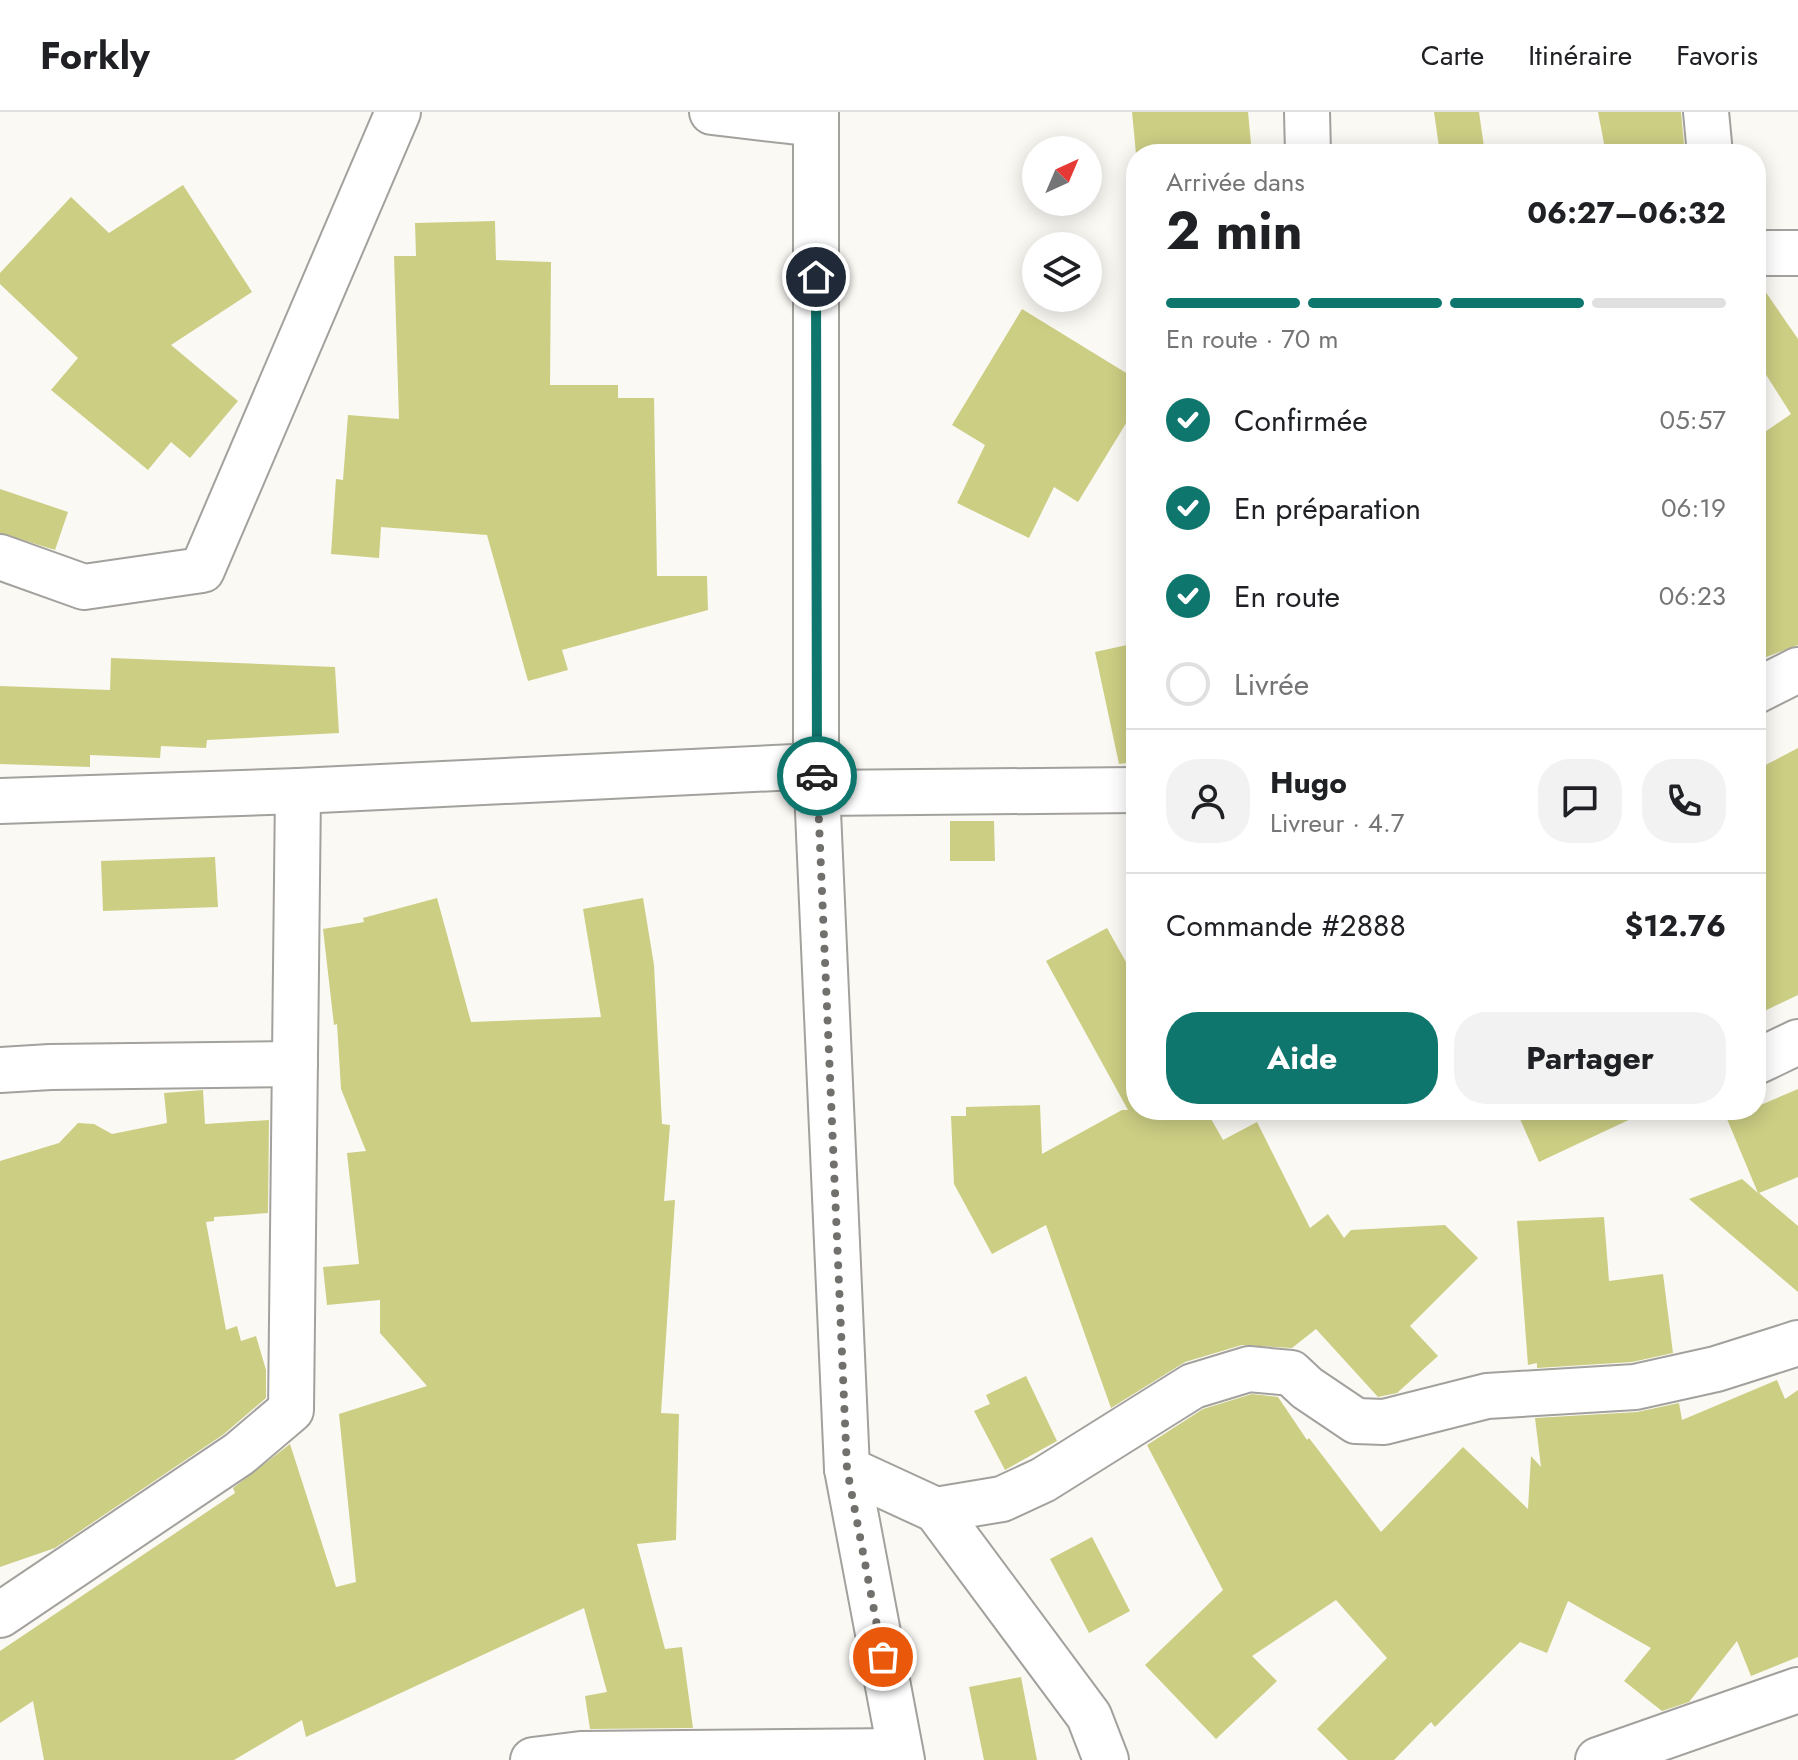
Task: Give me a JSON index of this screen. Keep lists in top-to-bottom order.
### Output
{
  "north": "top right",
  "page": {
    "header": "Forkly",
    "nav": ["Carte", "Itinéraire", "Favoris"],
    "heading": ["2 min", "Arrivée dans", "06:27–06:32"],
    "panel": [
      "Hugo",
      "Livreur · 4.7",
      "Commande #2888",
      "$12.76"
    ],
    "bar": "En route · 70 m",
    "list": [
      ["Confirmée", "05:57"],
      ["En préparation", "06:19"],
      ["En route", "06:23"],
      "Livrée"
    ],
    "buttons": ["Aide", "Partager"]
  }
}
